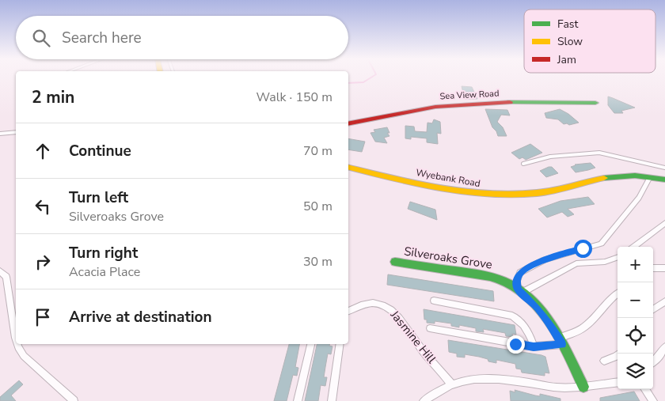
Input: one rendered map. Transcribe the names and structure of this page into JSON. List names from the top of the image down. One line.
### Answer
{"streets":{"street":["Sea View Road","Wyebank Road","Silveroaks Grove","Jasmine Hill"]},"legend":["Fast","Slow","Jam"],"page":{"search":"Search here","heading":["2 min","Walk · 150 m"],"list":[["Continue","70 m"],["Turn left","Silveroaks Grove","50 m"],["Turn right","Acacia Place","30 m"],"Arrive at destination"],"map_buttons":["+","−"]}}
